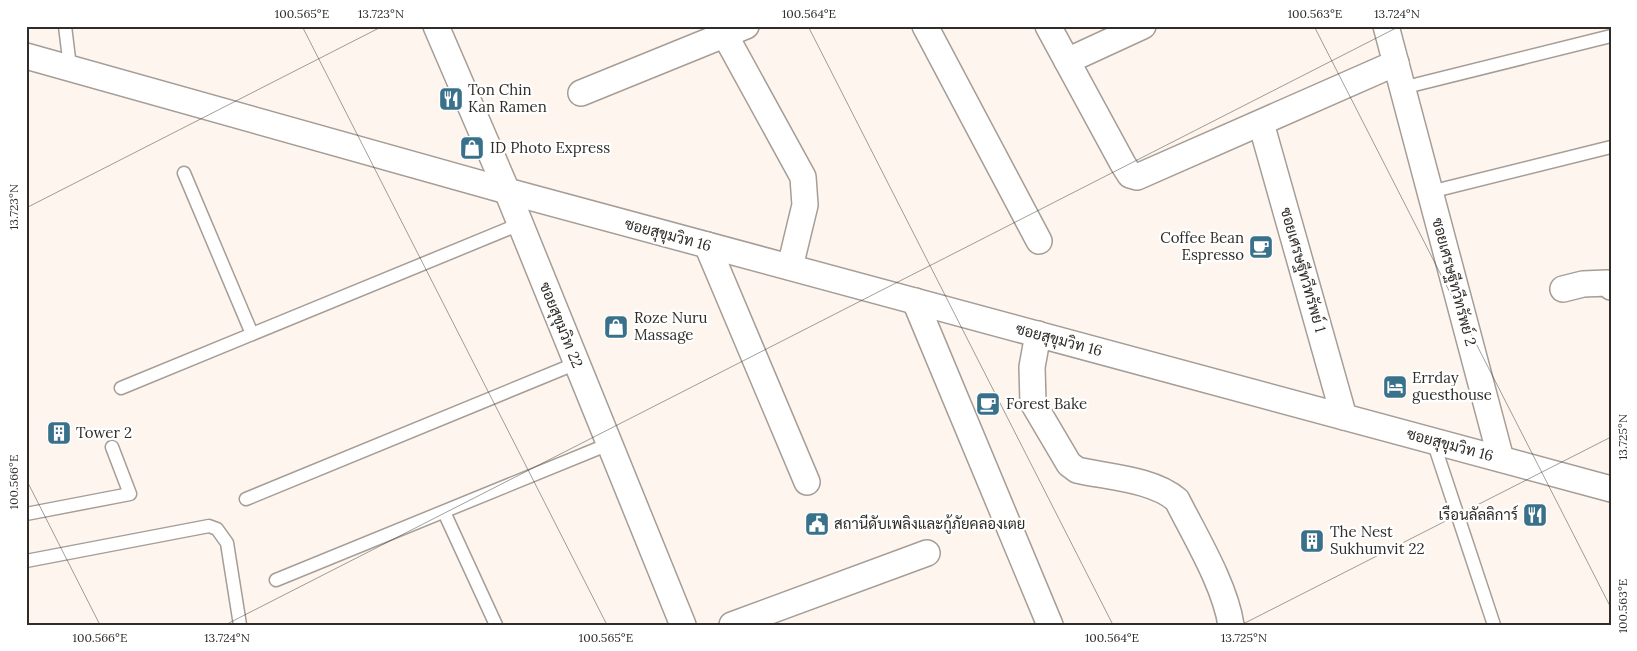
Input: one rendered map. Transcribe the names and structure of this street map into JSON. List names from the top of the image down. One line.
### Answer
{"streets":{"street":["ซอยสุขุมวิท 16","ซอยเศรษฐีทวีทรัพย์ 1","ซอยเศรษฐีทวีทรัพย์ 2","ซอยสุขุมวิท 22"]},"crossings":[["ซอยสุขุมวิท 16","ซอยเศรษฐีทวีทรัพย์ 1"],["ซอยสุขุมวิท 16","ซอยเศรษฐีทวีทรัพย์ 2"],["ซอยสุขุมวิท 16","ซอยสุขุมวิท 22"]],"places":{"restaurant":["Ton Chin Kan Ramen","เรือนลัลลิการ์"],"shop":["ID Photo Express","Roze Nuru Massage"],"cafe":["Coffee Bean Espresso","Forest Bake"],"hotel":["Errday guesthouse"],"building":["Tower 2","The Nest Sukhumvit 22"],"public building":["สถานีดับเพลิงและกู้ภัยคลองเตย"]},"coordinates":["100.565°E","13.723°N","100.564°E","100.563°E","13.724°N","13.725°N","100.566°E"]}
